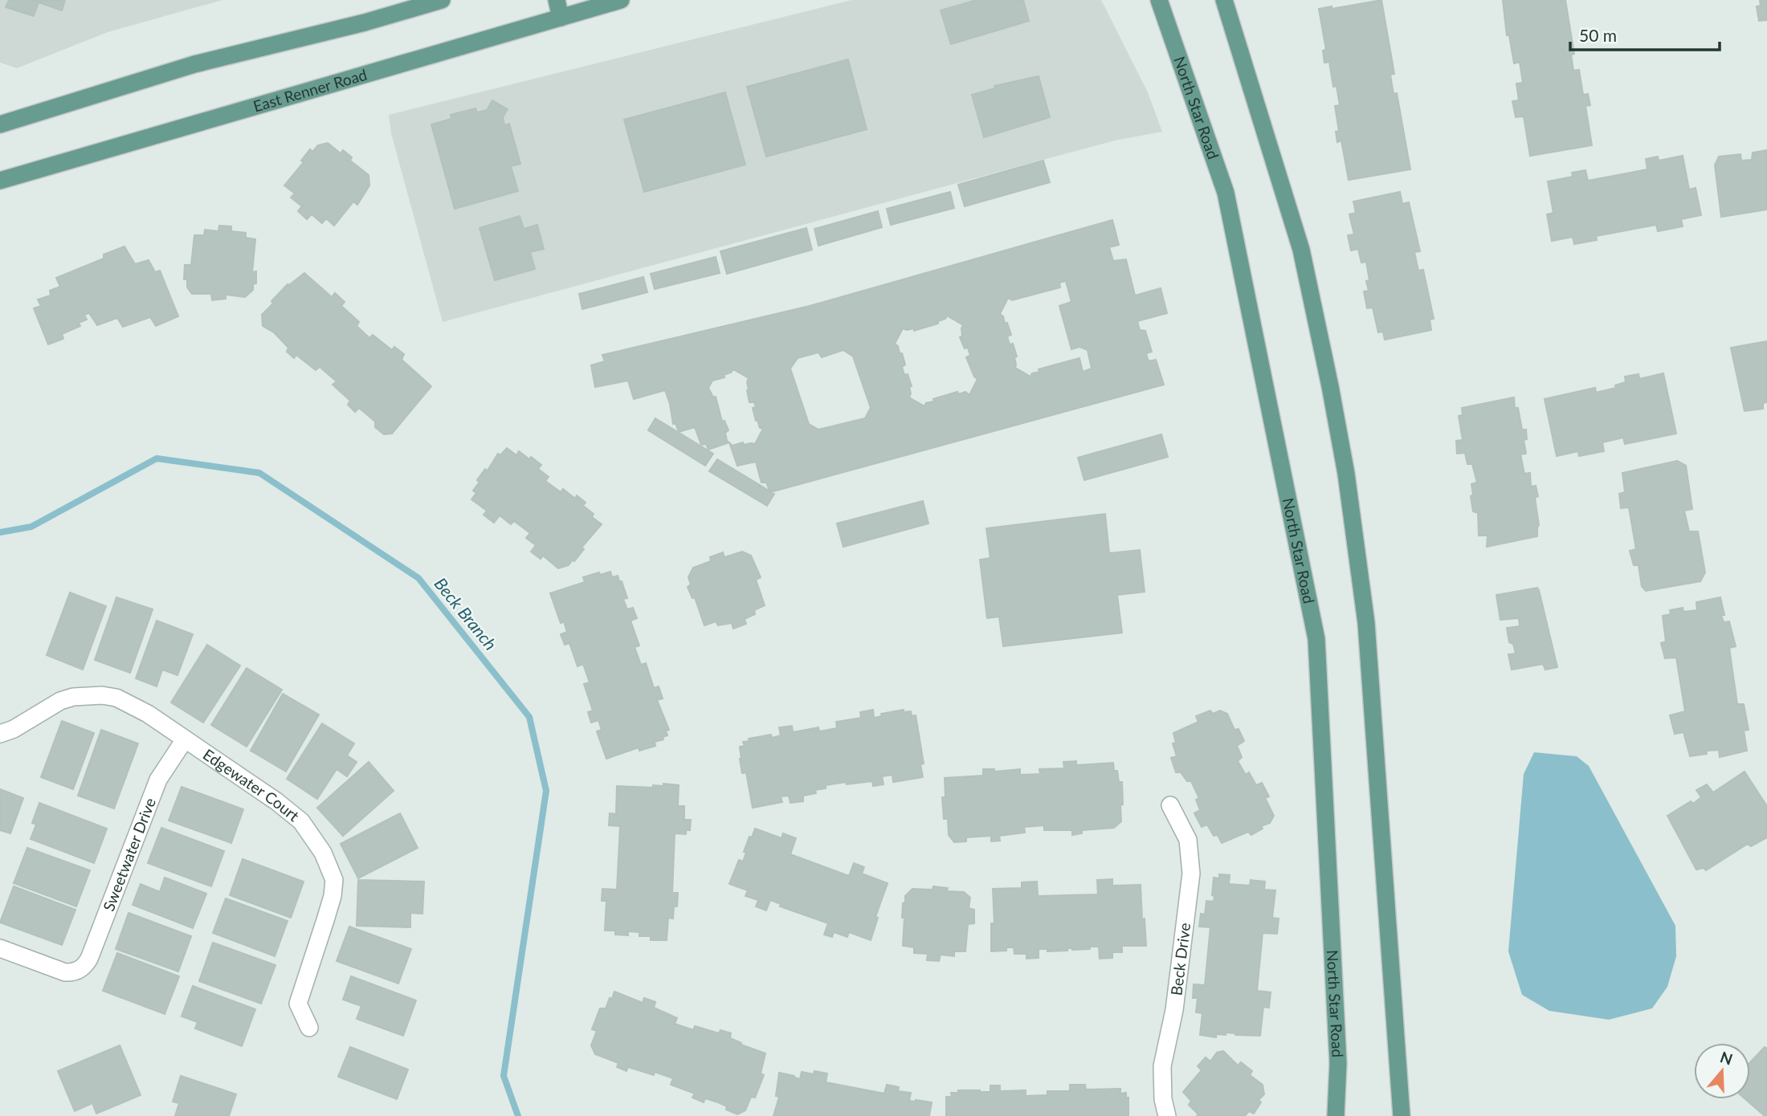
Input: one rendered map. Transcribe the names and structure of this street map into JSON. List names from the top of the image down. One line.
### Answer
{"streets":{"main road":["East Renner Road","North Star Road"],"street":["Edgewater Court","Sweetwater Drive","Beck Drive"]},"crossings":[["Edgewater Court","Sweetwater Drive"]],"water":["Beck Branch"],"scale_bar":"50 m","north":"top"}
